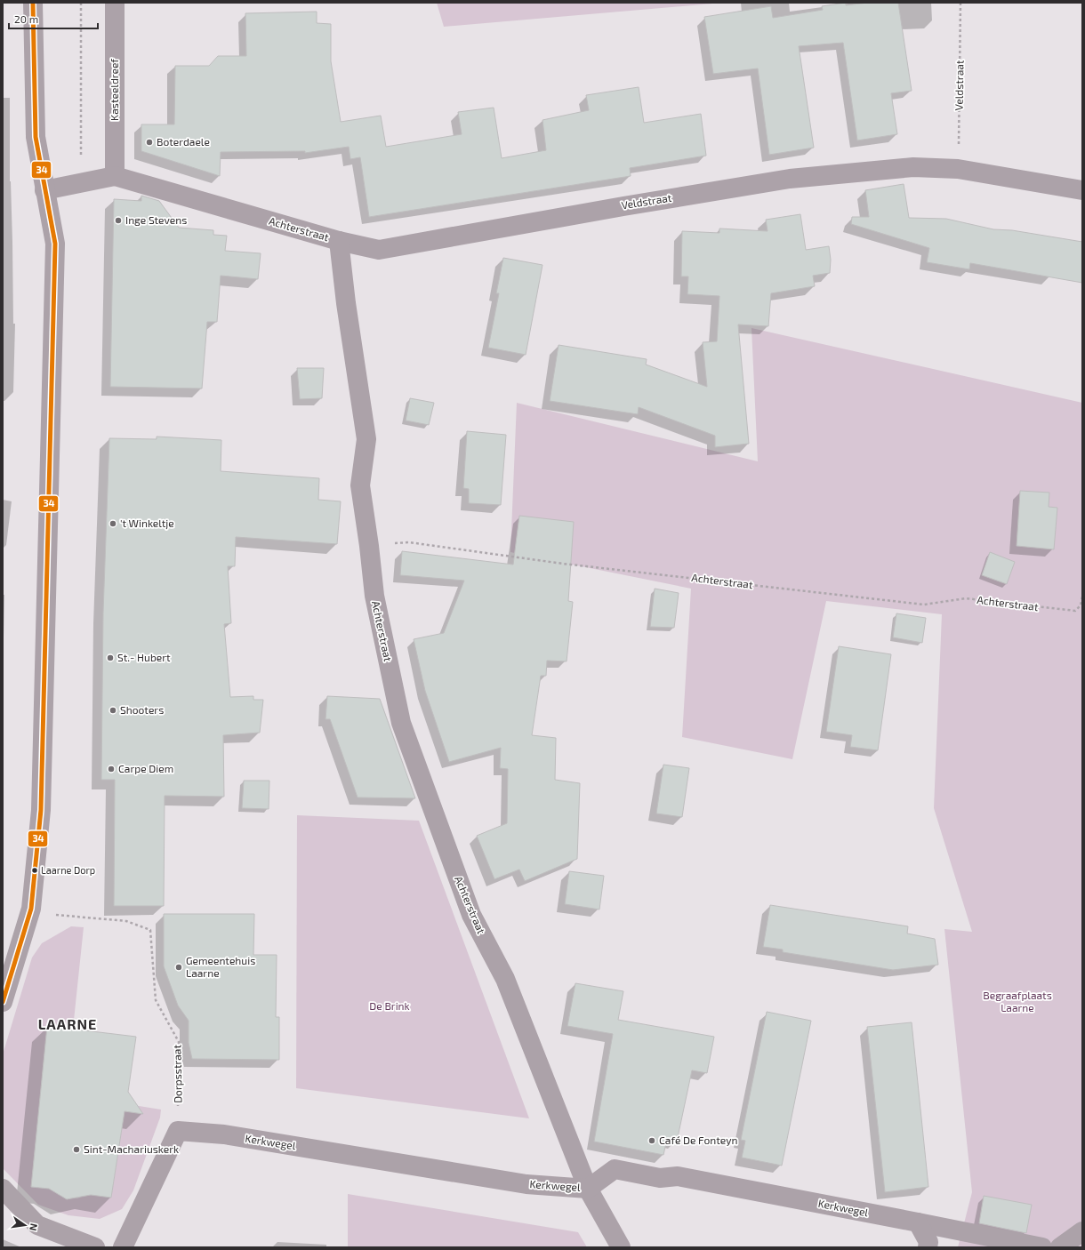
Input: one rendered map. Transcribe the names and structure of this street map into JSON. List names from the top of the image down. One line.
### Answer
{"streets":{"street":["Veldstraat","Kasteeldreef","Achterstraat","Kerkwegel"],"path":["Dorpsstraat"]},"crossings":[["Veldstraat","Achterstraat"],["Kasteeldreef","Achterstraat"],["Achterstraat","Kerkwegel"],["Dorpsstraat","Kerkwegel"]],"districts":["LAARNE"],"parks":["Begraafplaats Laarne","De Brink"],"places":["Boterdaele","Inge Stevens","'t Winkeltje","St.- Hubert","Shooters","Carpe Diem","Laarne Dorp","Gemeentehuis Laarne","Café De Fonteyn","Sint-Machariuskerk"],"lines":["transit line 34"],"scale_bar":"20 m","north":"right"}
